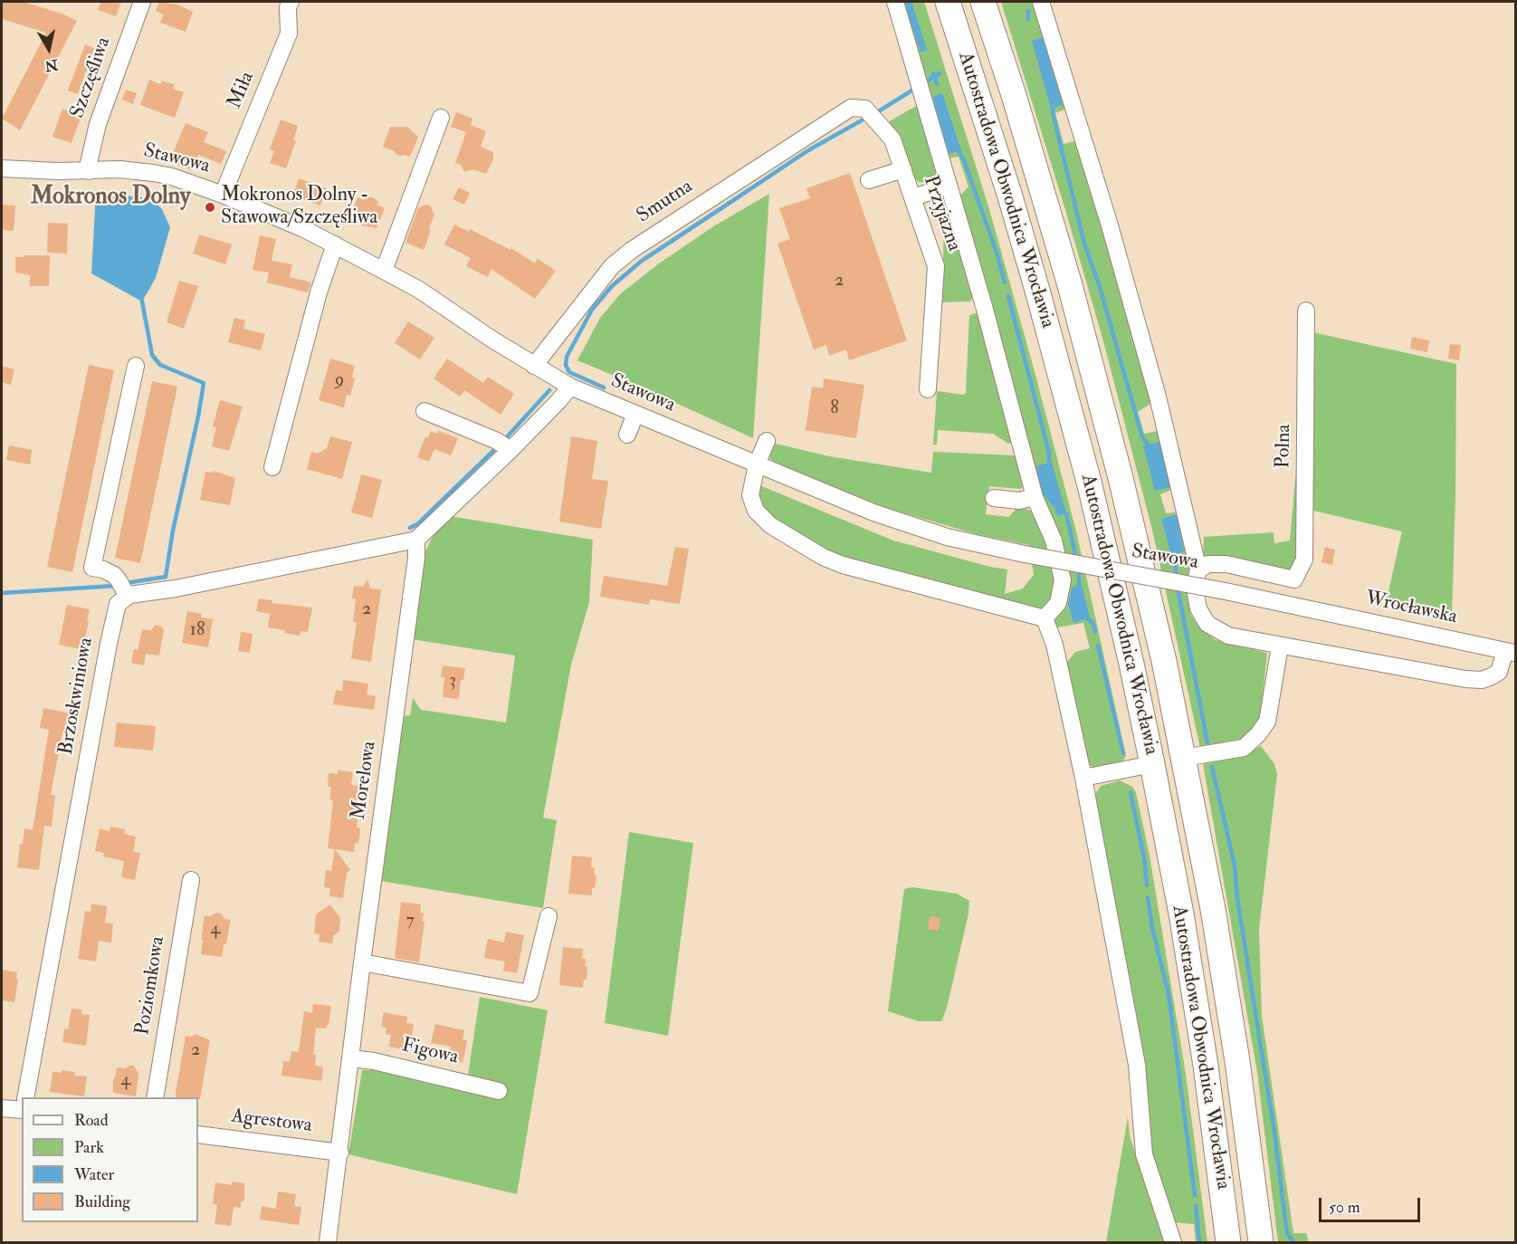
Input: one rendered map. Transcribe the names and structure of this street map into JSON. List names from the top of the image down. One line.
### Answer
{"streets":{"highway":["Autostradowa Obwodnica Wrocławia"],"street":["Szczęśliwa","Miła","Stawowa","Smutna","Przyjazna","Polna","Wrocławska","Brzoskwiniowa","Morelowa","Poziomkowa","Figowa","Agrestowa"]},"crossings":[["Szczęśliwa","Stawowa"],["Miła","Stawowa"],["Stawowa","Smutna"],["Stawowa","Wrocławska"],["Smutna","Przyjazna"],["Morelowa","Figowa"],["Morelowa","Agrestowa"]],"districts":["Mokronos Dolny"],"places":["Mokronos Dolny - Stawowa/Szczęśliwa"],"house_numbers":["2","9","8","2","18","3","7","4","2","4"],"legend":["Road","Park","Water","Building"],"scale_bar":"50 m","north":"bottom"}
